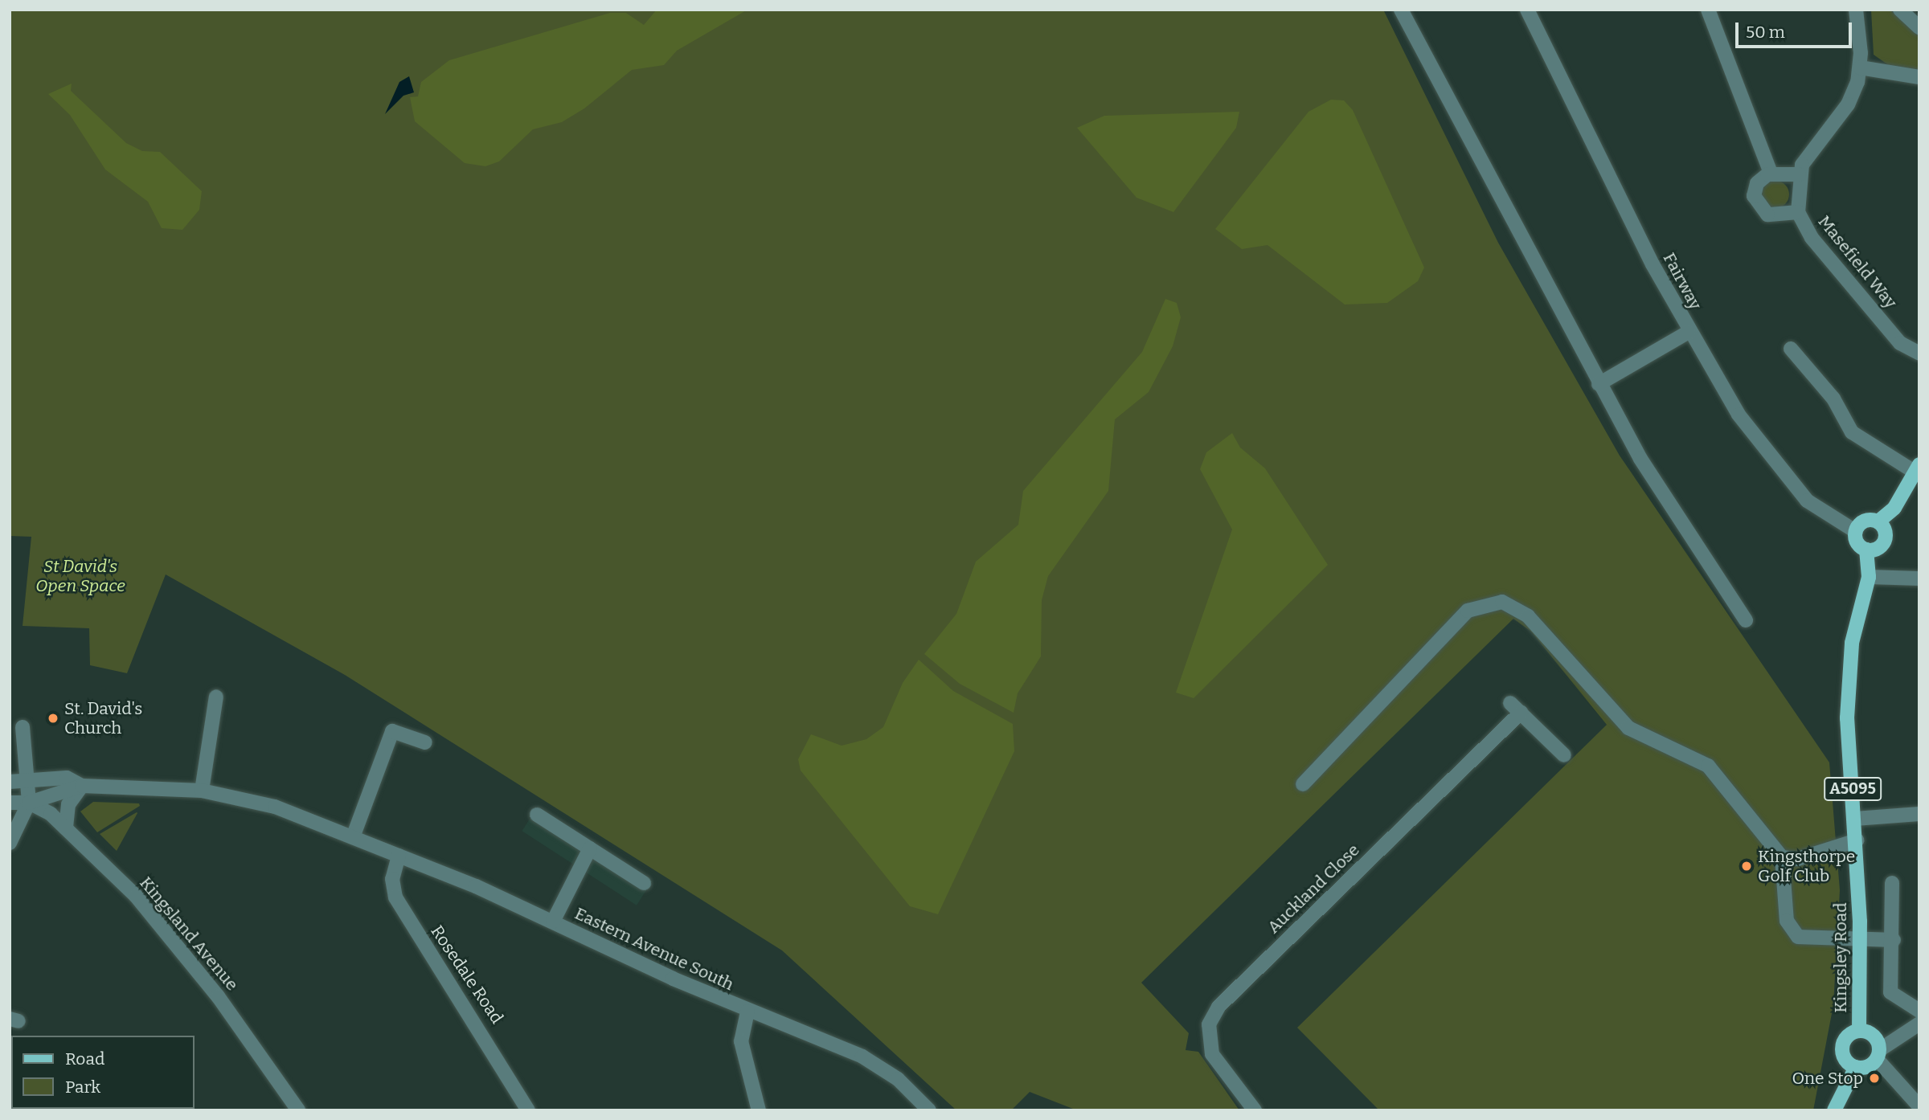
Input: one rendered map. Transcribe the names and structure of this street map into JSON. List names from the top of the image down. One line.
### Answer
{"streets":{"main road":["A5095","Kingsley Road"],"street":["Masefield Way","Fairway","Auckland Close","Kingsland Avenue","Eastern Avenue South","Rosedale Road"]},"crossings":[["Fairway","Kingsley Road"],["Kingsland Avenue","Eastern Avenue South"],["Eastern Avenue South","Rosedale Road"]],"parks":["St David's Open Space"],"places":["St. David's Church","Kingsthorpe Golf Club","One Stop"],"legend":["Road","Park"],"scale_bar":"50 m"}
